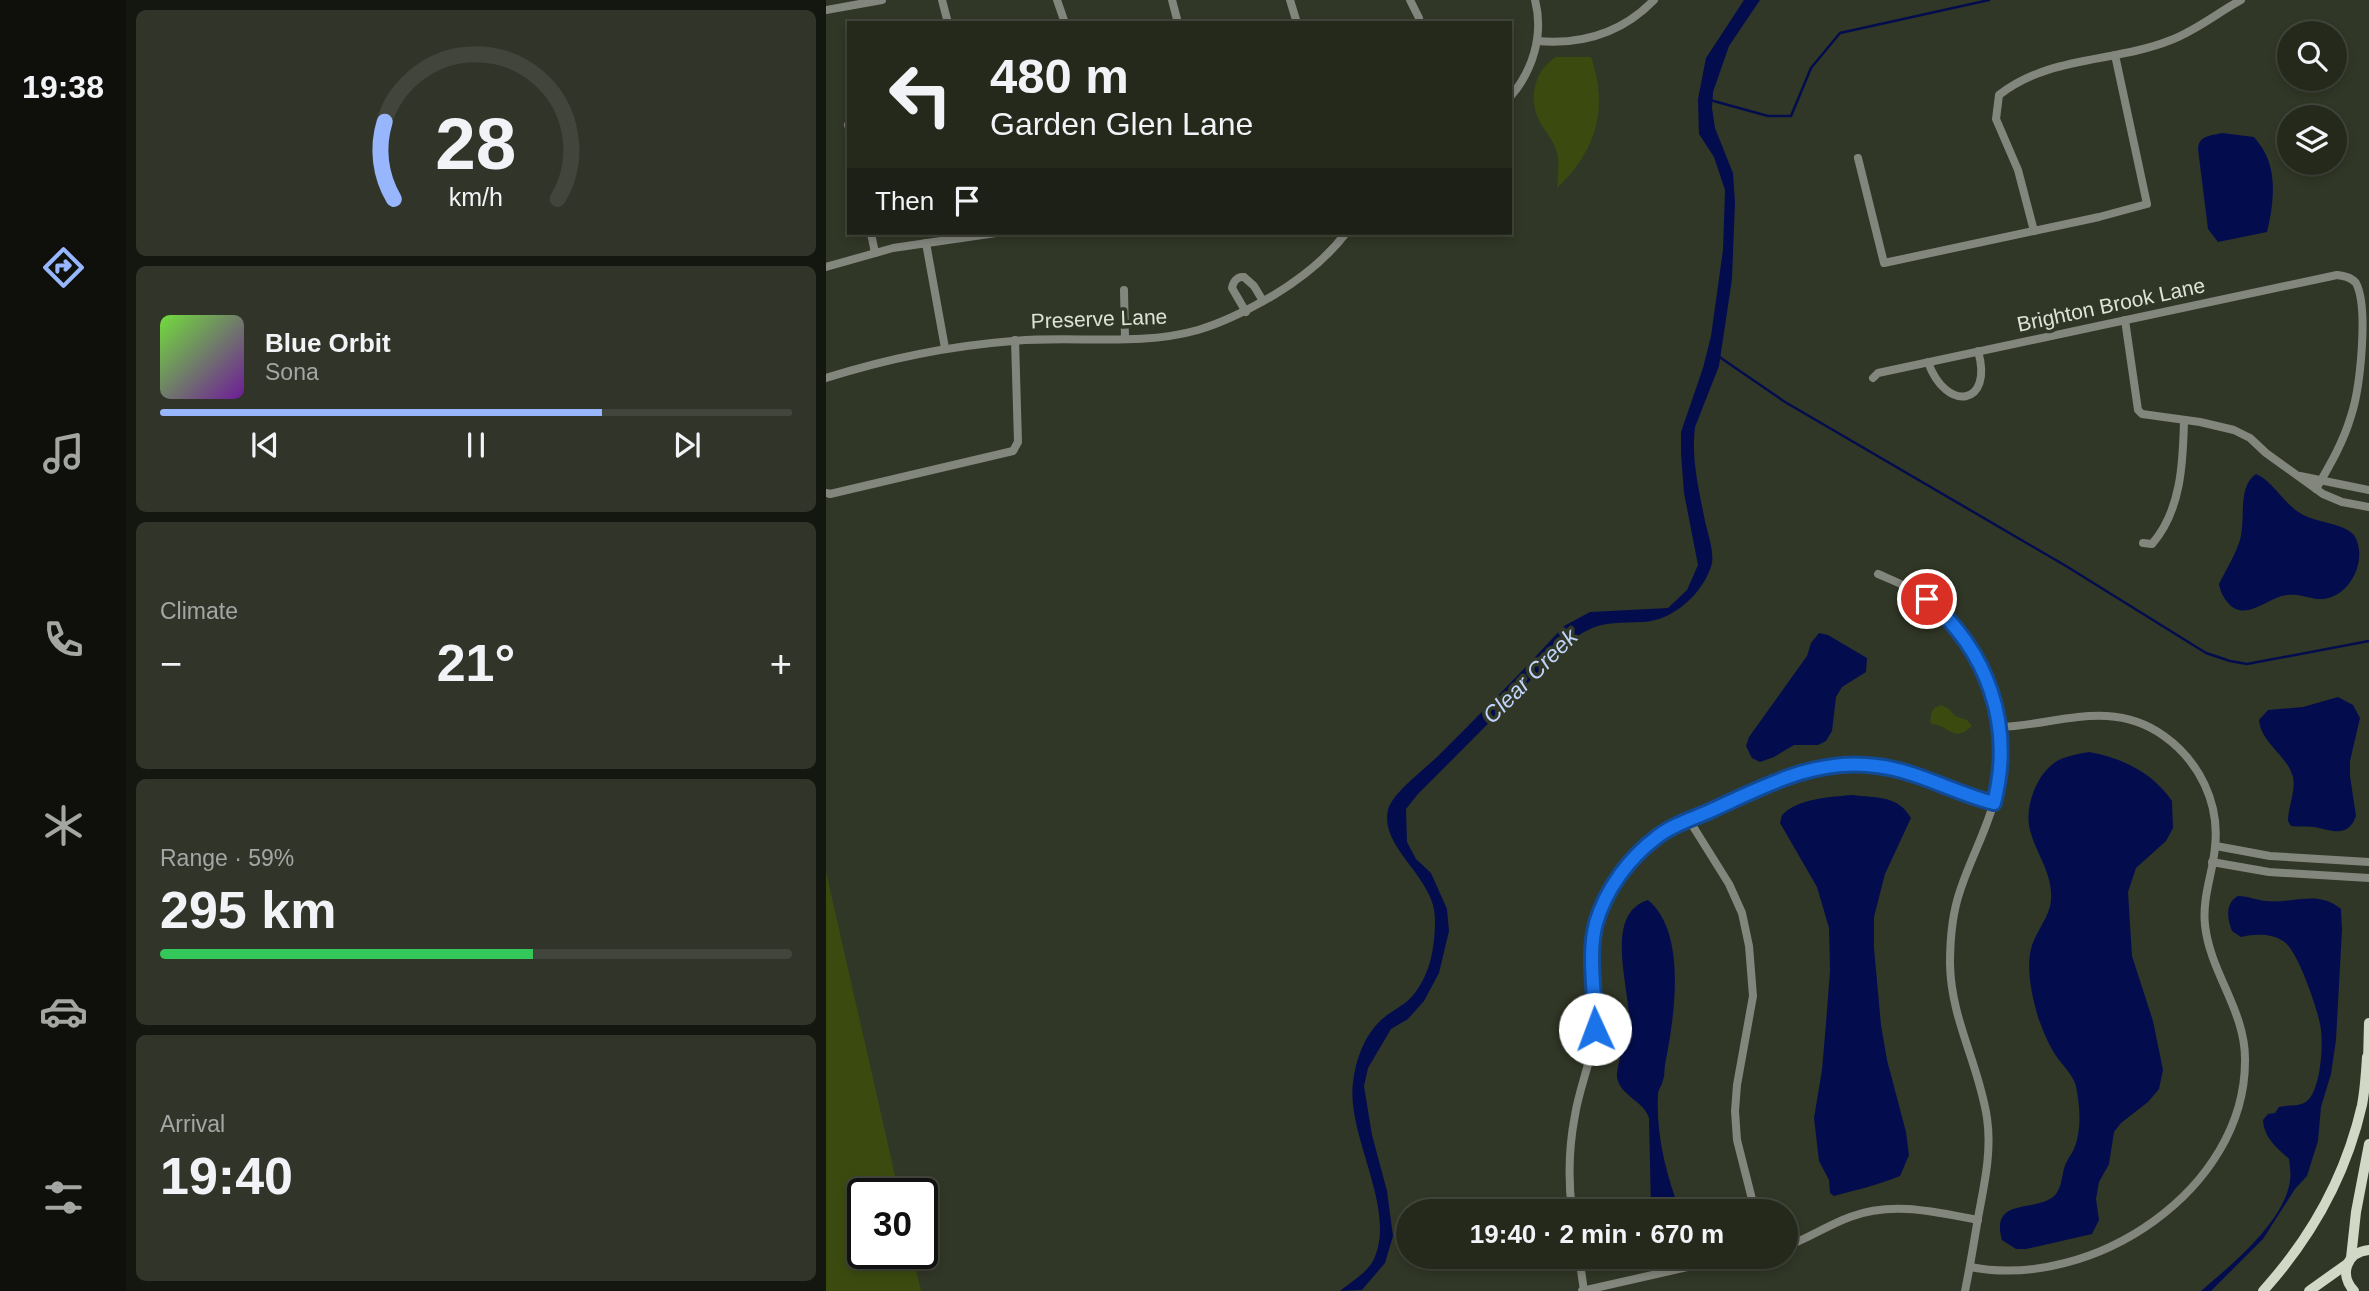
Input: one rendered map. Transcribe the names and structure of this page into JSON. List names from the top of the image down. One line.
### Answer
{"streets":{"street":["Brighton Brook Lane","Preserve Lane"]},"water":["Clear Creek"],"page":{"tabs":"19:38","turn":["480 m","Garden Glen Lane"],"then":"Then","song":["Blue Orbit","Sona"],"tile":["Climate",["Range · 59%","295 km"],["Arrival","19:40"]],"heat":["−","21°","+"],"limit":"30","trip":"19:40 · 2 min · 670 m","gauge":["28","km/h"]}}
